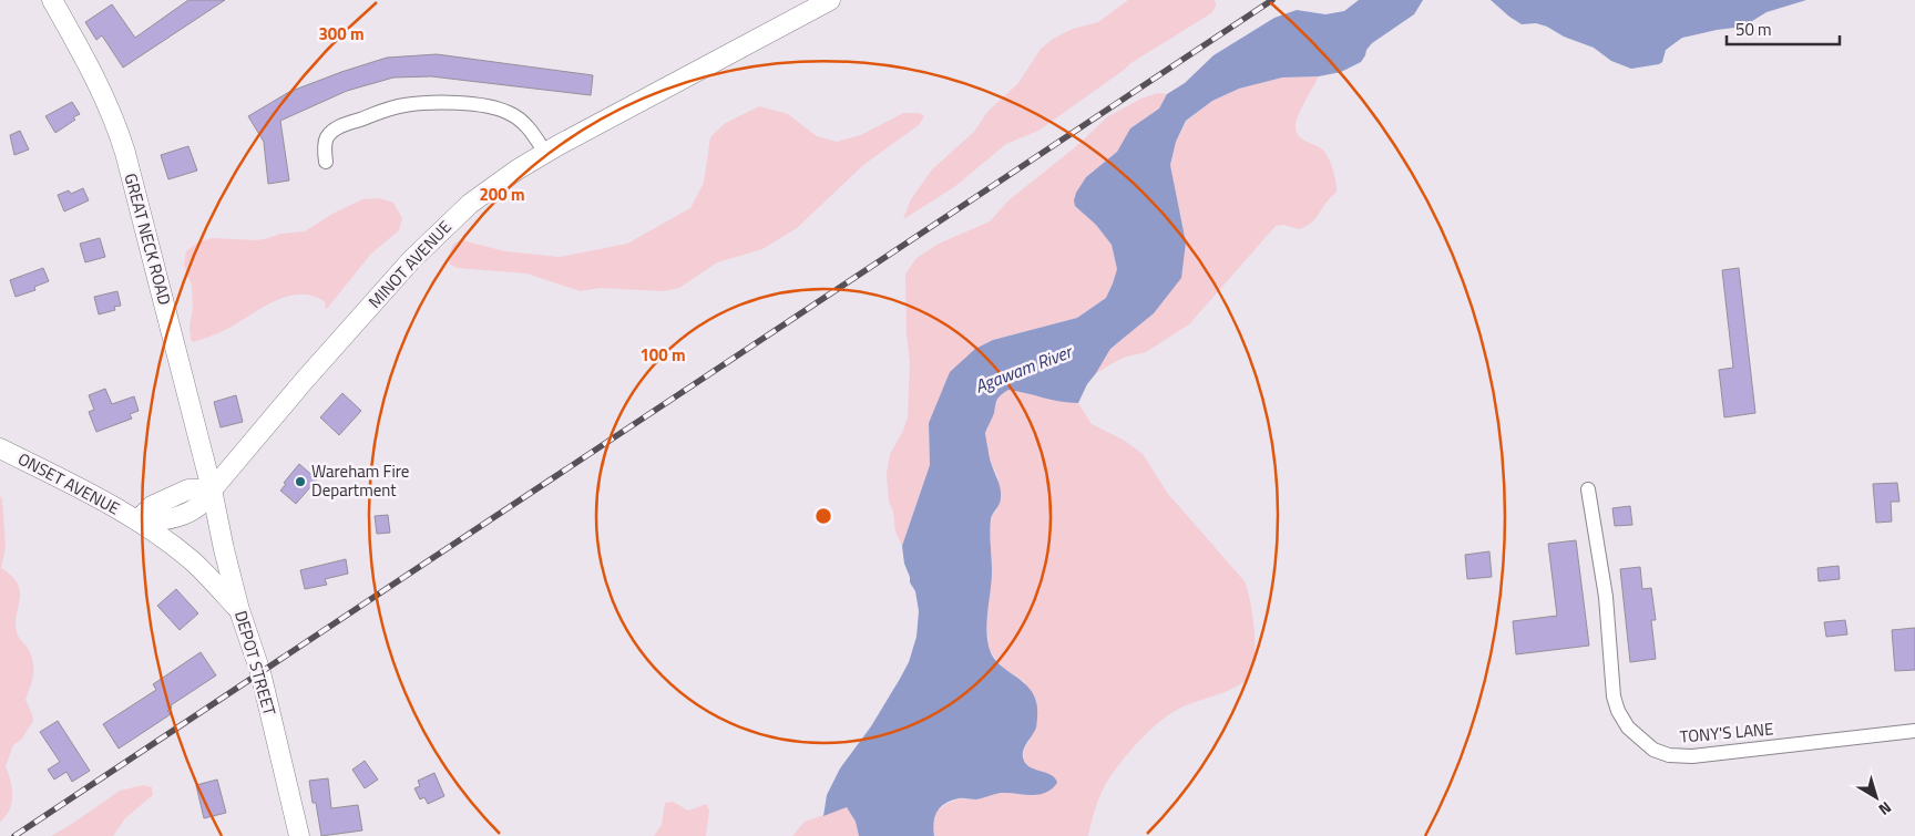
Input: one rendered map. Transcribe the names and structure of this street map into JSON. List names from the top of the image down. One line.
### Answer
{"streets":{"main road":["GREAT NECK ROAD","MINOT AVENUE","ONSET AVENUE","DEPOT STREET"],"street":["TONY'S LANE"]},"crossings":[["GREAT NECK ROAD","MINOT AVENUE"],["GREAT NECK ROAD","ONSET AVENUE"],["GREAT NECK ROAD","DEPOT STREET"],["MINOT AVENUE","ONSET AVENUE"],["MINOT AVENUE","DEPOT STREET"],["ONSET AVENUE","DEPOT STREET"]],"water":["Agawam River"],"places":["Wareham Fire Department"],"scale_bar":"50 m","north":"bottom right","rings":["300 m","200 m","100 m"]}
